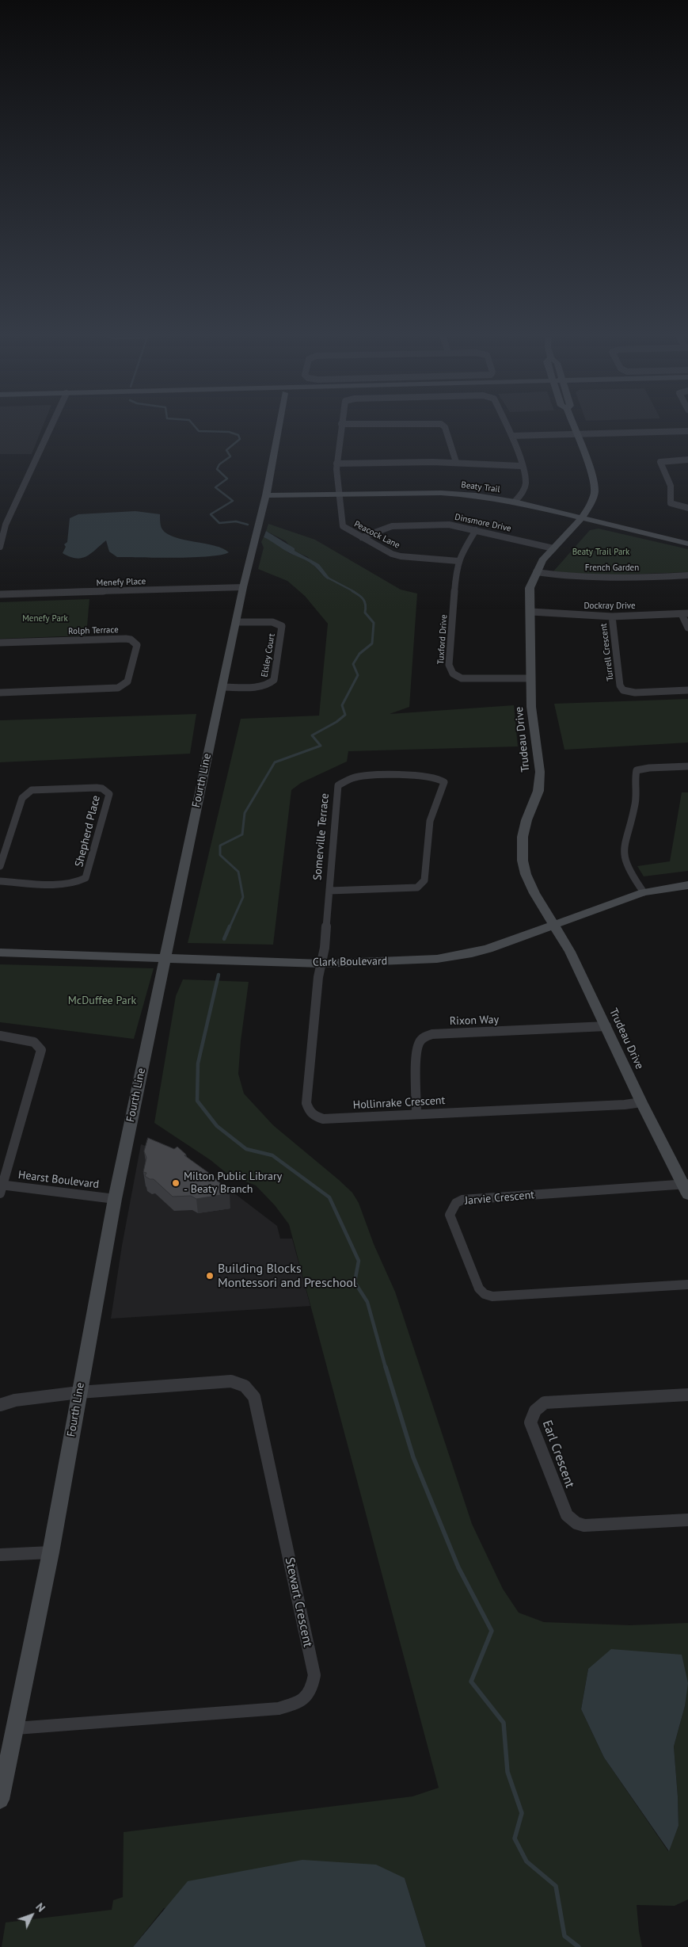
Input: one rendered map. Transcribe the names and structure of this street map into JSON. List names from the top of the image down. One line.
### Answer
{"streets":{"main road":["Beaty Trail","Trudeau Drive","Fourth Line","Clark Boulevard"],"street":["Dinsmore Drive","Peacock Lane","French Garden","Menefy Place","Dockray Drive","Rolph Terrace","Tuxford Drive","Turrell Crescent","Elsley Court","Shepherd Place","Somerville Terrace","Rixon Way","Hollinrake Crescent","Hearst Boulevard","Jarvie Crescent","Earl Crescent","Stewart Crescent"]},"crossings":[["Beaty Trail","Peacock Lane"],["Beaty Trail","Trudeau Drive"],["Beaty Trail","Fourth Line"],["Dinsmore Drive","Peacock Lane"],["Dinsmore Drive","Tuxford Drive"],["Dinsmore Drive","Trudeau Drive"],["Peacock Lane","Tuxford Drive"],["French Garden","Trudeau Drive"],["Menefy Place","Fourth Line"],["Dockray Drive","Turrell Crescent"],["Dockray Drive","Trudeau Drive"],["Tuxford Drive","Trudeau Drive"],["Elsley Court","Fourth Line"],["Trudeau Drive","Clark Boulevard"],["Trudeau Drive","Rixon Way"],["Trudeau Drive","Hollinrake Crescent"],["Trudeau Drive","Jarvie Crescent"],["Fourth Line","Clark Boulevard"],["Fourth Line","Hearst Boulevard"],["Fourth Line","Stewart Crescent"],["Somerville Terrace","Clark Boulevard"],["Somerville Terrace","Hollinrake Crescent"],["Clark Boulevard","Hollinrake Crescent"],["Rixon Way","Hollinrake Crescent"]],"parks":["Beaty Trail Park","Menefy Park","McDuffee Park"],"places":["Milton Public Library - Beaty Branch","Building Blocks Montessori and Preschool"],"north":"top right"}
